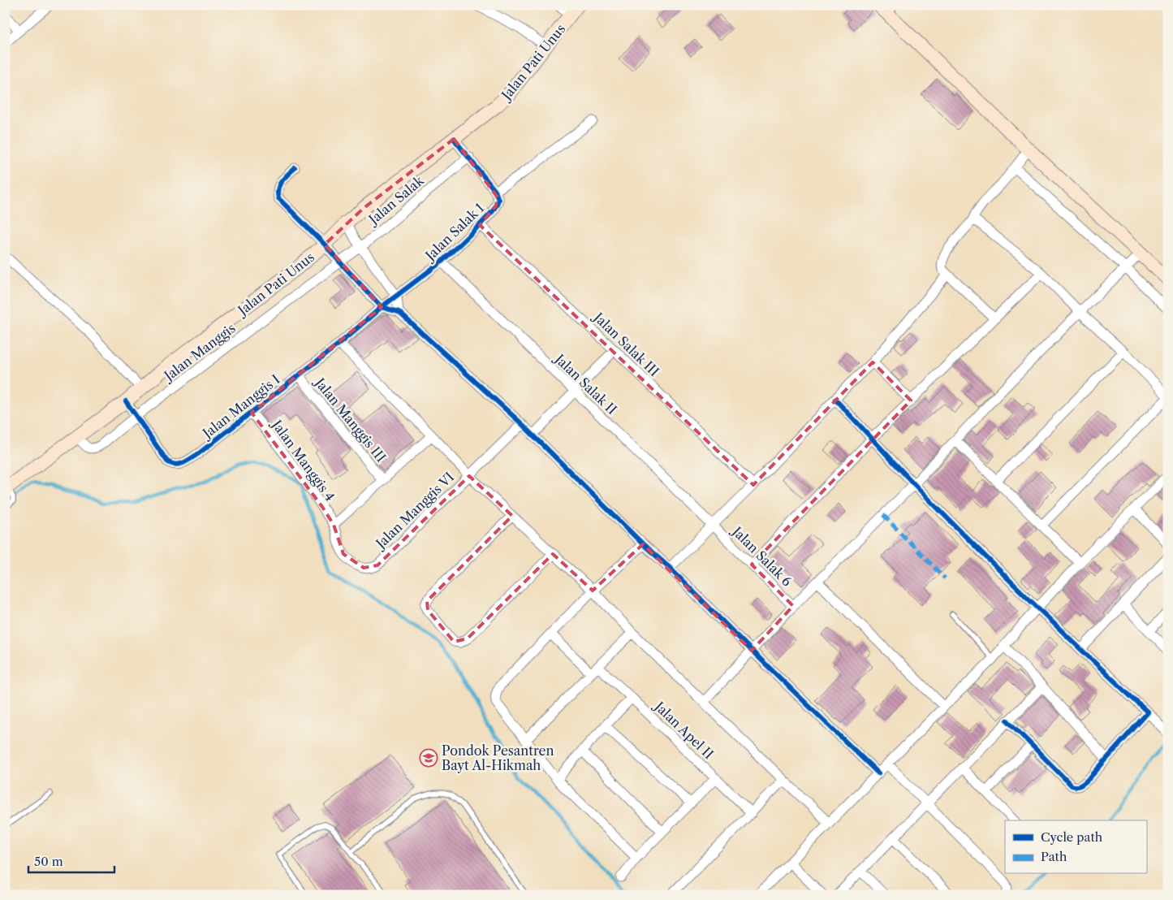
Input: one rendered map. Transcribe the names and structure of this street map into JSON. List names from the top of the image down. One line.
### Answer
{"streets":{"main road":["Jalan Pati Unus"],"street":["Jalan Salak","Jalan Salak 1","Jalan Salak III","Jalan Manggis","Jalan Salak II","Jalan Manggis I","Jalan Manggis III","Jalan Manggis 4","Jalan Manggis VI","Jalan Salak 6","Jalan Apel II"]},"crossings":[["Jalan Pati Unus","Jalan Salak"],["Jalan Pati Unus","Jalan Manggis"],["Jalan Pati Unus","Jalan Manggis I"],["Jalan Salak","Jalan Manggis"],["Jalan Salak 1","Jalan Salak III"],["Jalan Salak 1","Jalan Salak II"],["Jalan Salak 1","Jalan Manggis I"],["Jalan Manggis","Jalan Manggis I"],["Jalan Salak II","Jalan Salak 6"],["Jalan Manggis I","Jalan Manggis III"],["Jalan Manggis I","Jalan Manggis 4"],["Jalan Manggis 4","Jalan Manggis VI"]],"places":{"school or university":["Pondok Pesantren Bayt Al-Hikmah"]},"legend":["Cycle path","Path"],"scale_bar":"50 m"}
